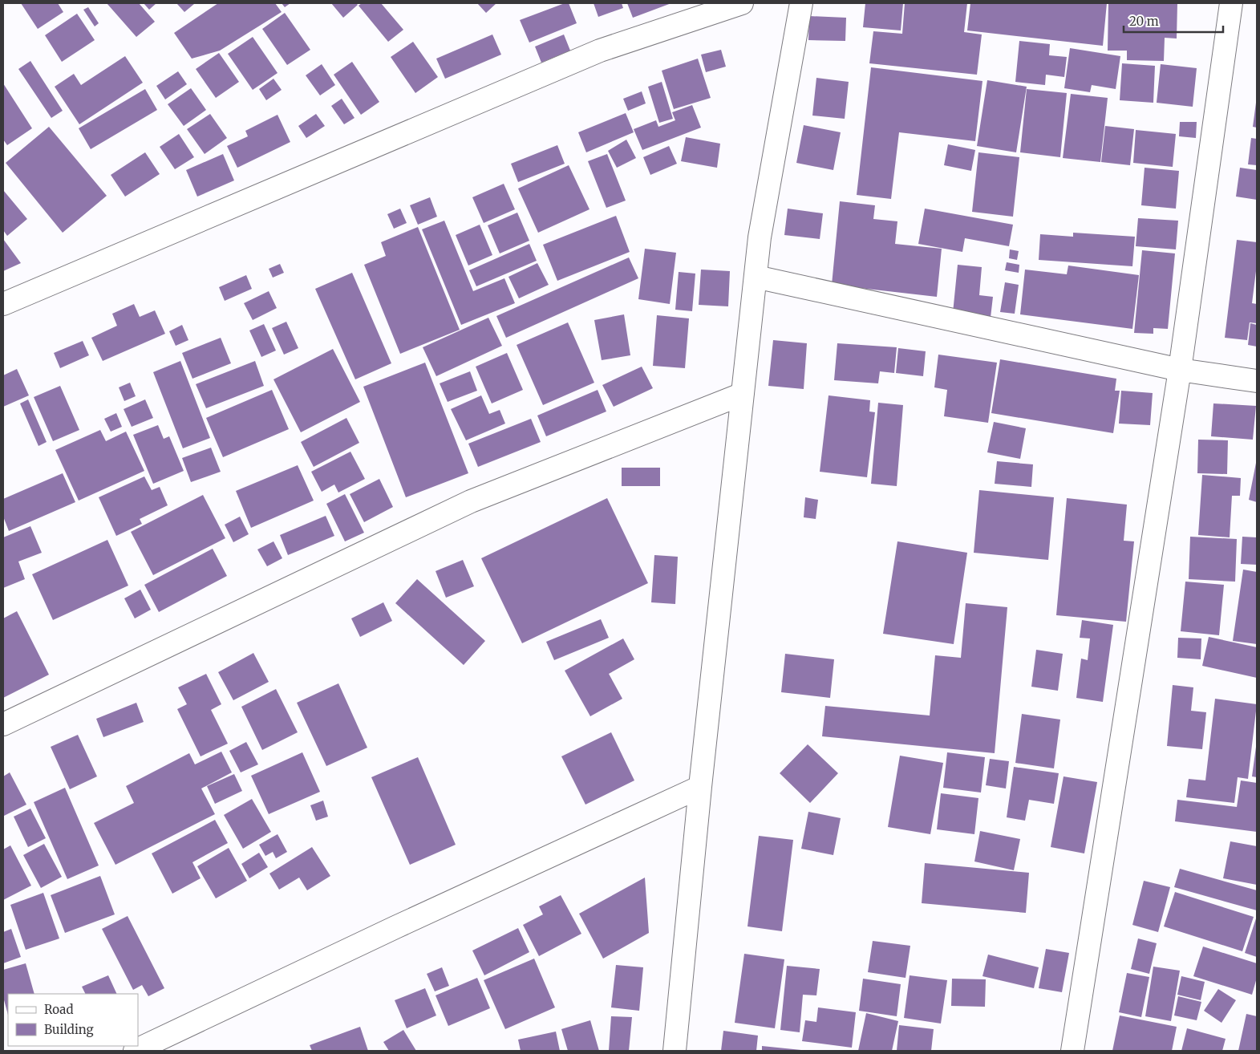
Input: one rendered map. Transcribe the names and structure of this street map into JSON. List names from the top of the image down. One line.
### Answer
{"legend":["Road","Building"],"scale_bar":"20 m"}
